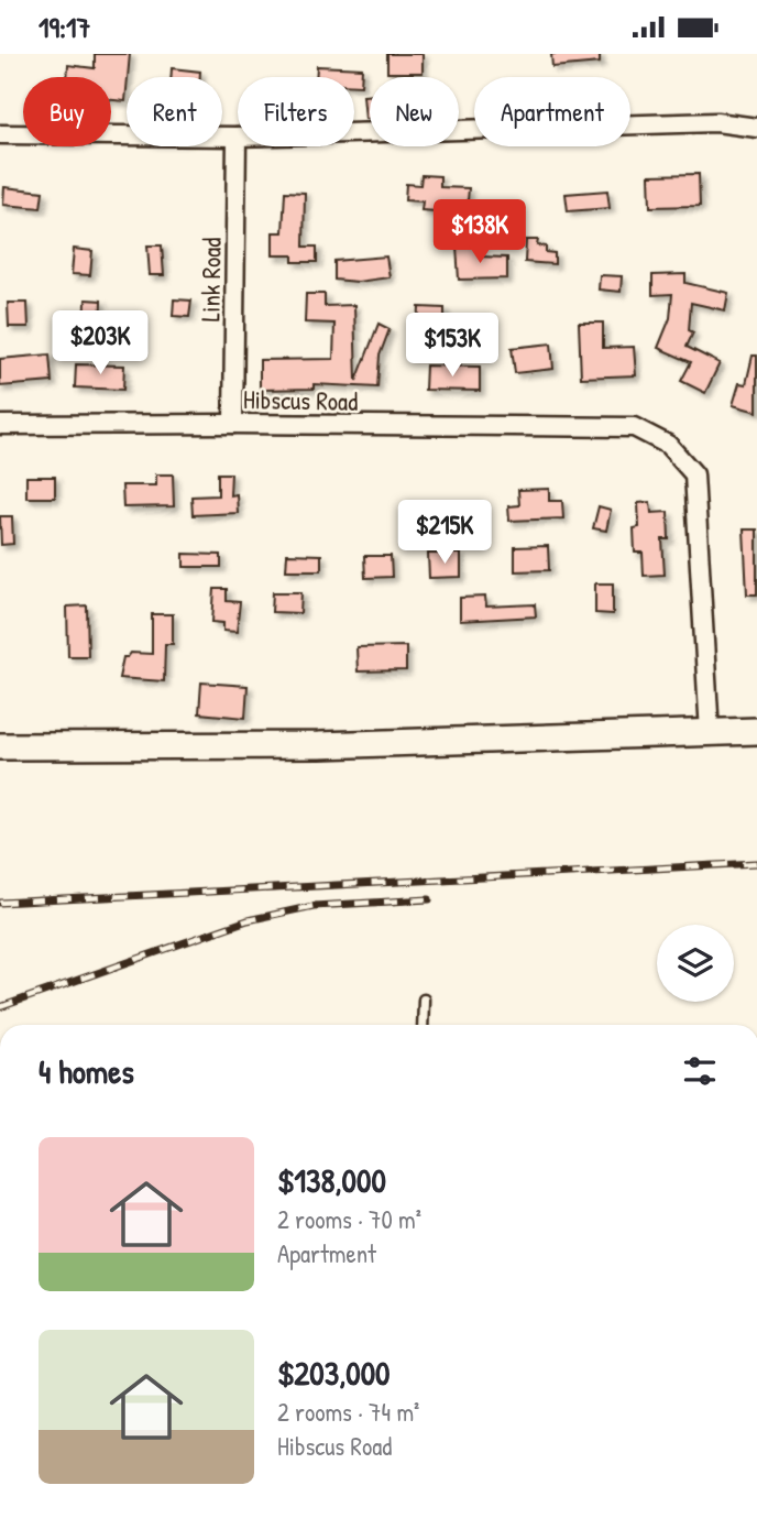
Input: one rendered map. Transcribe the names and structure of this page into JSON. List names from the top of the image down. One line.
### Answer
{"streets":{"street":["Link Road","Hibscus Road"]},"crossings":[["Link Road","Hibscus Road"]],"page":{"status":"19:17","chip":["Buy","Rent","Filters","New","Apartment"],"price":["$138K","$203K","$153K","$215K"],"heading":"4 homes","list":[{"name":"$138,000","note":"2 rooms · 70 m² · Apartment"},{"name":"$203,000","note":"2 rooms · 74 m² · Hibscus Road"}]}}
